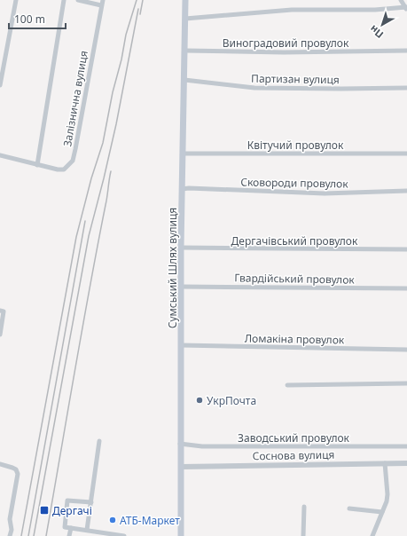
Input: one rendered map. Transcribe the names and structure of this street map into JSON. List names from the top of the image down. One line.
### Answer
{"streets":{"main road":["Сумський Шлях вулиця"],"street":["Виноградовий провулок","Партизан вулиця","Залізнична вулиця","Квітучий провулок","Сковороди провулок","Дергачівський провулок","Гвардійський провулок","Ломакіна провулок","Заводський провулок","Соснова вулиця"]},"crossings":[["Виноградовий провулок","Сумський Шлях вулиця"],["Партизан вулиця","Сумський Шлях вулиця"],["Квітучий провулок","Сумський Шлях вулиця"],["Сковороди провулок","Сумський Шлях вулиця"],["Дергачівський провулок","Сумський Шлях вулиця"],["Сумський Шлях вулиця","Гвардійський провулок"],["Сумський Шлях вулиця","Ломакіна провулок"],["Сумський Шлях вулиця","Заводський провулок"],["Сумський Шлях вулиця","Соснова вулиця"]],"places":{"other":["УкрПочта","АТБ-Маркет"],"transit":["Дергачі"]},"scale_bar":"100 m","north":"bottom left"}
